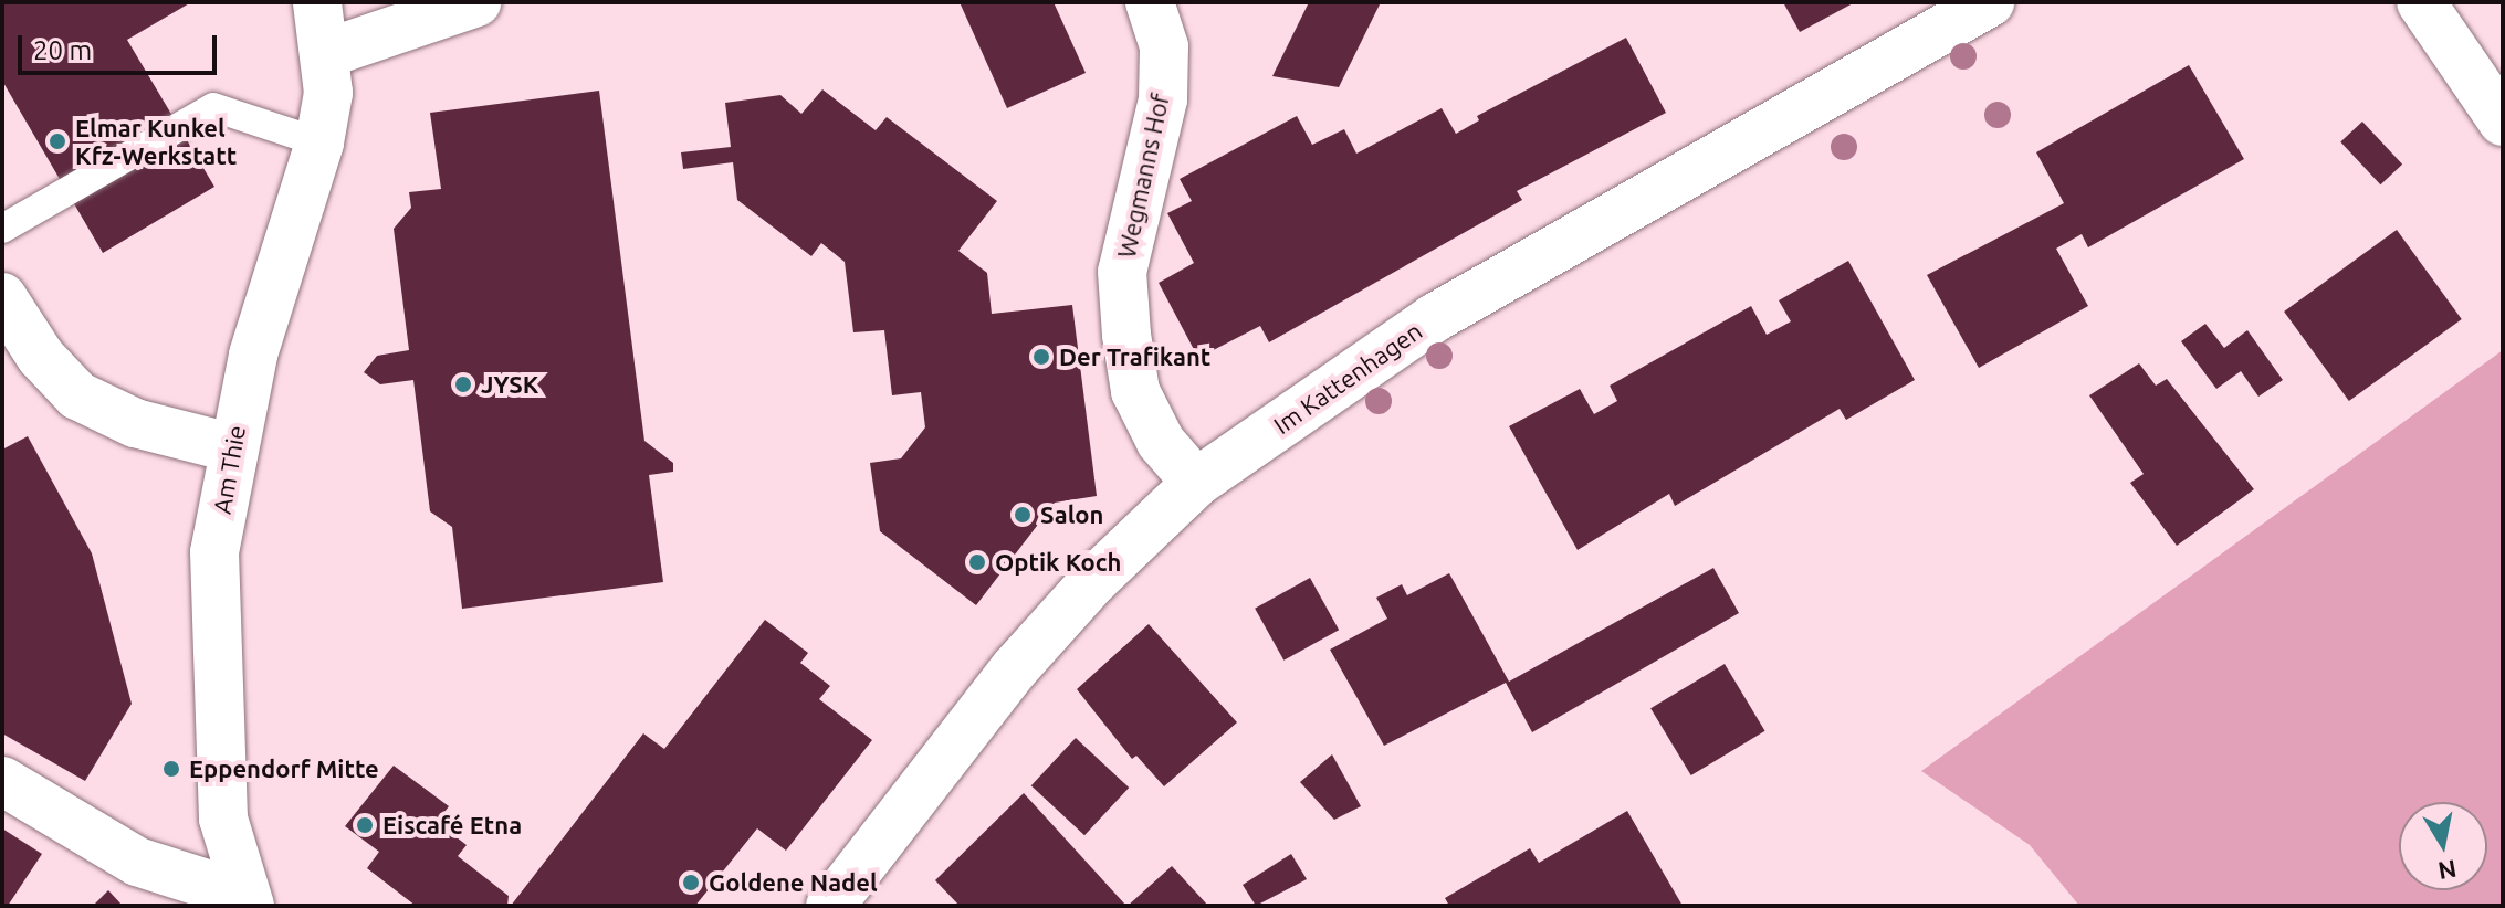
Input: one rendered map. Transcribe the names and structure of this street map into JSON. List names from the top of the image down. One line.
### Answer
{"streets":{"street":["Wegmanns Hof","Im Kattenhagen","Am Thie"]},"crossings":[["Wegmanns Hof","Im Kattenhagen"]],"places":["Elmar Kunkel Kfz-Werkstatt","Der Trafikant","JYSK","Salon","Optik Koch","Eppendorf Mitte","Eiscafé Etna","Goldene Nadel"],"scale_bar":"20 m","north":"bottom"}
